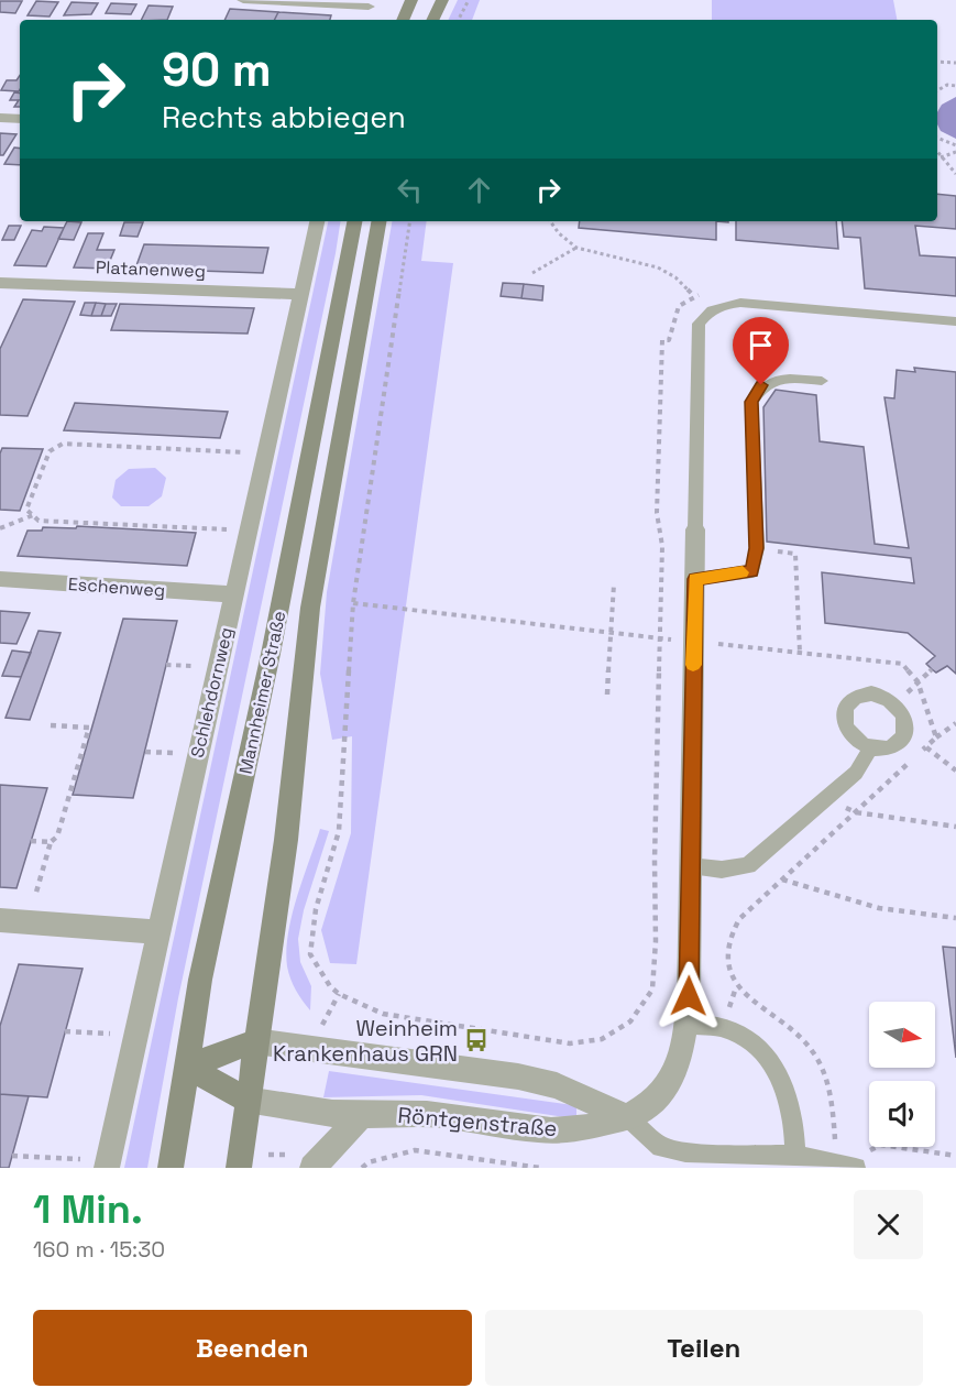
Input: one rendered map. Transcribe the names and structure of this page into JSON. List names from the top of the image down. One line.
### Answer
{"streets":{"main road":["Mannheimer Straße"],"street":["Platanenweg","Eschenweg","Schlehdornweg","Röntgenstraße"]},"crossings":[["Platanenweg","Schlehdornweg"],["Eschenweg","Schlehdornweg"],["Mannheimer Straße","Röntgenstraße"]],"places":{"bus stop":["Weinheim Krankenhaus GRN"]},"north":"right","page":{"turn":["90 m","Rechts abbiegen"],"heading":["1 Min.","160 m · 15:30"],"buttons":["Beenden","Teilen"]}}
